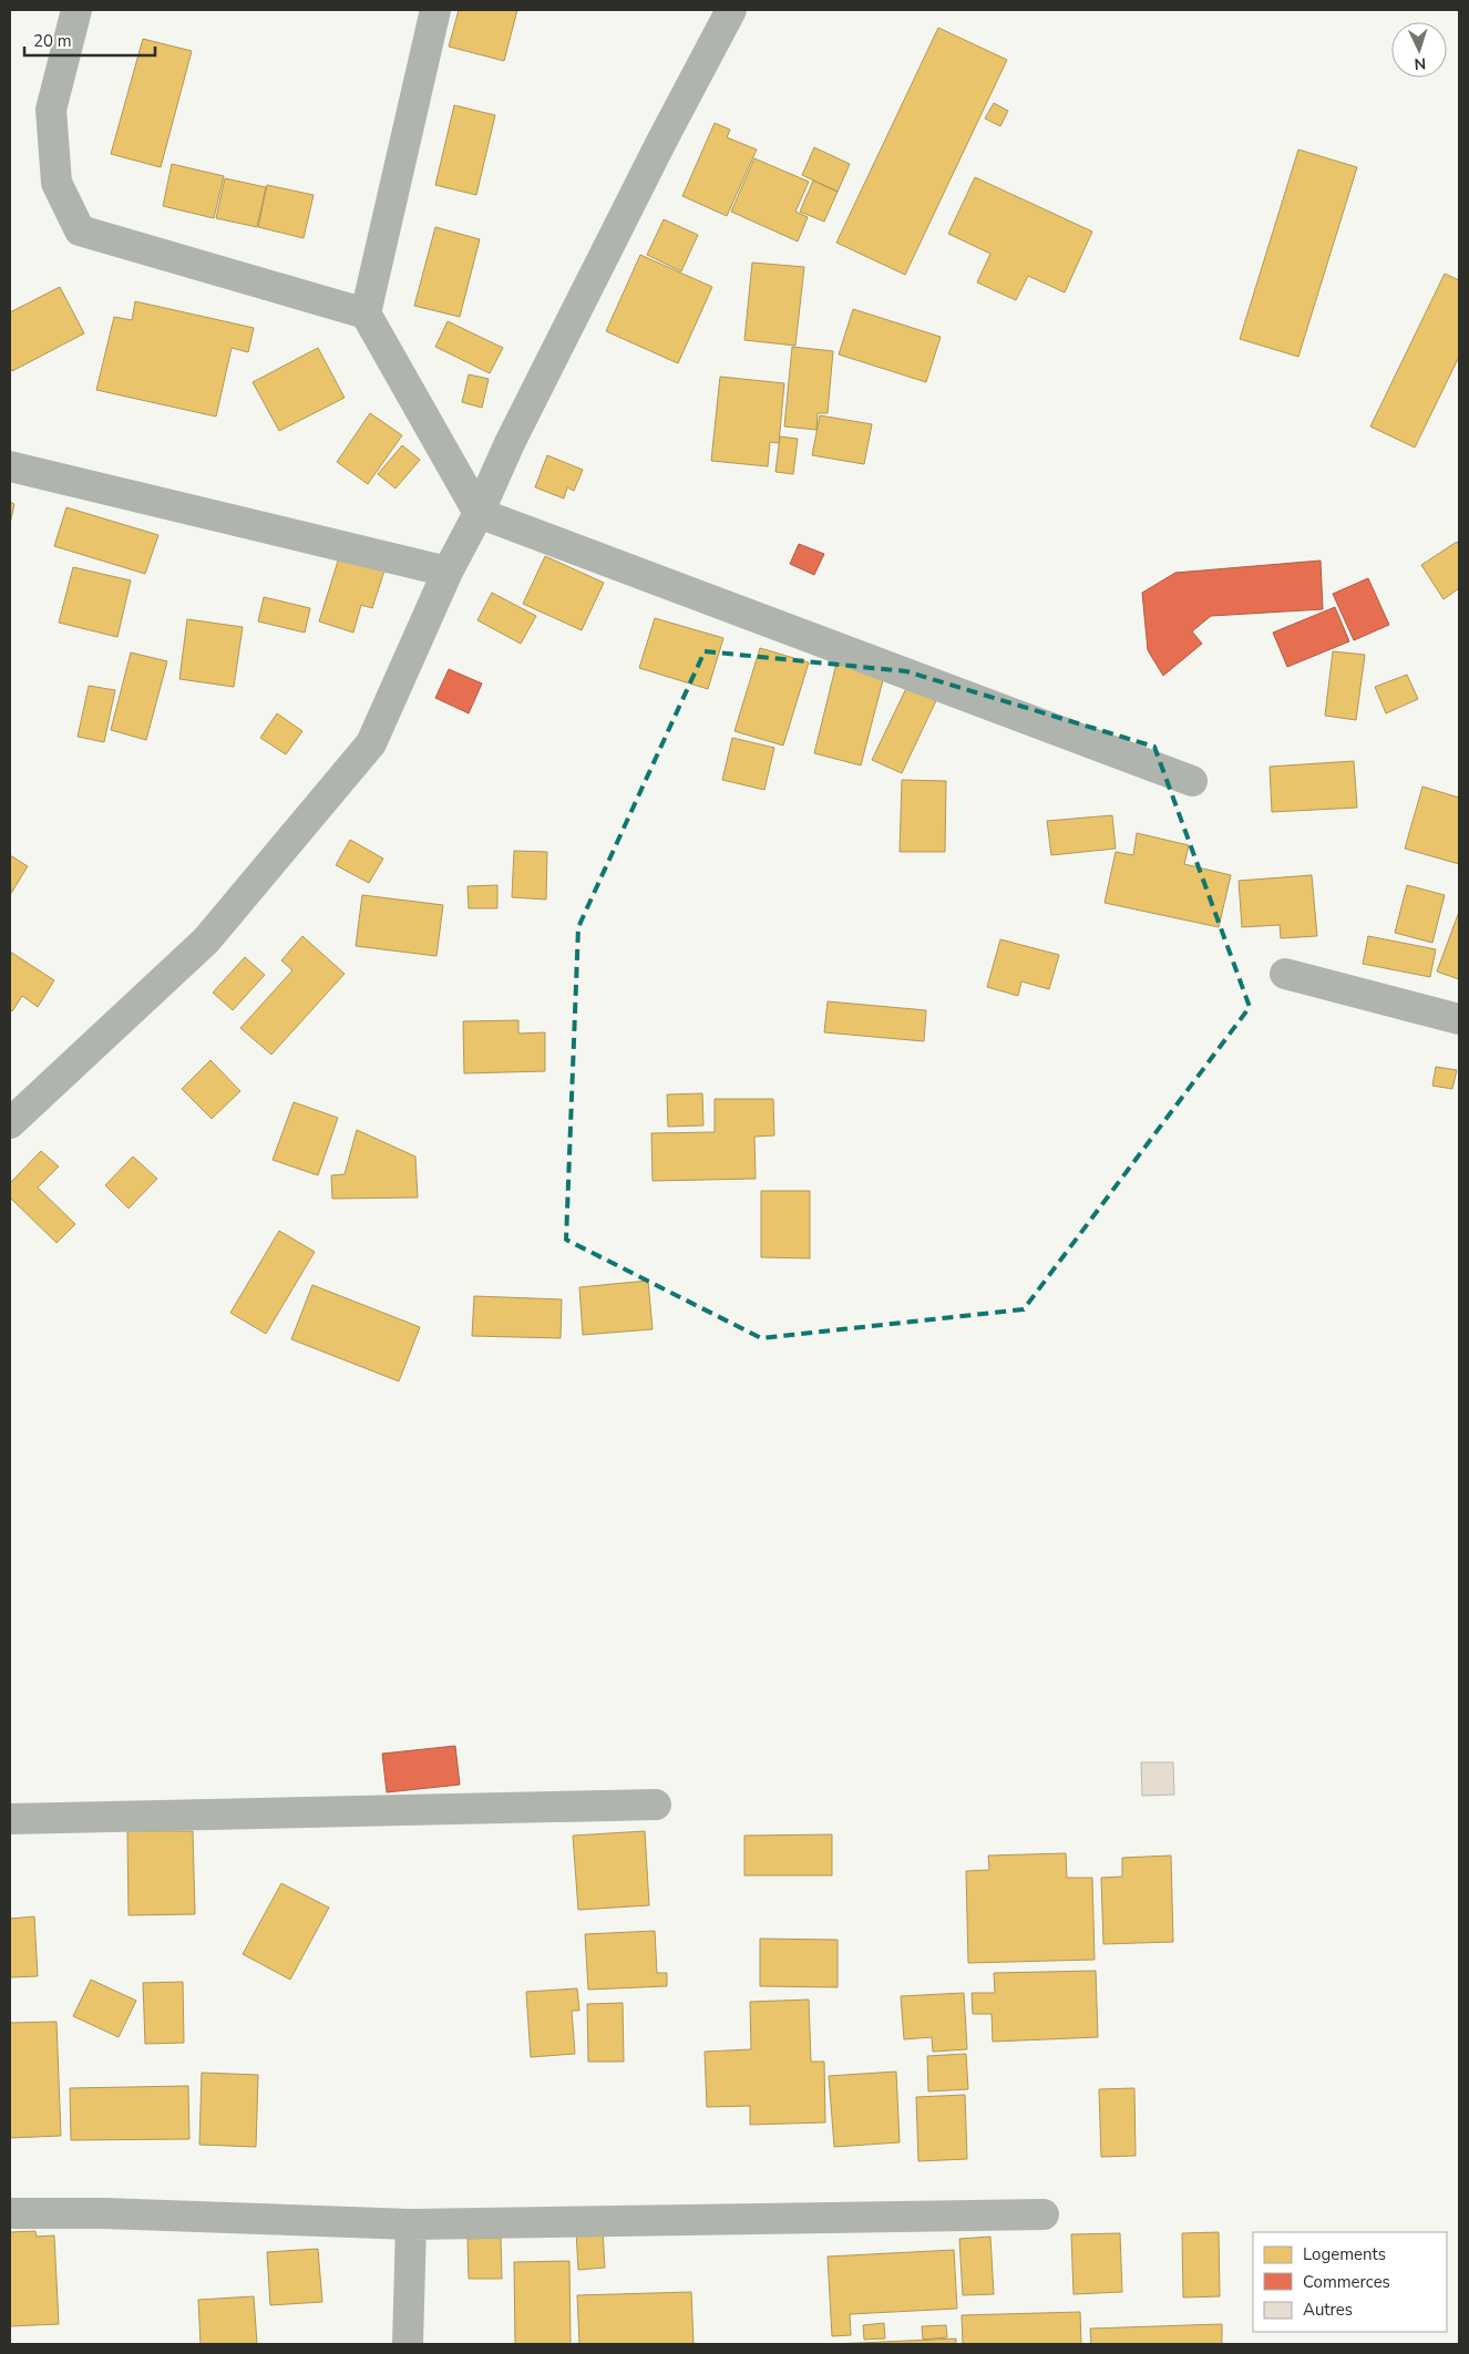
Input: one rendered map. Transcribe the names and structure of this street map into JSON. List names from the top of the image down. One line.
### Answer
{"legend":["Logements","Commerces","Autres"],"scale_bar":"20 m","north":"bottom"}
